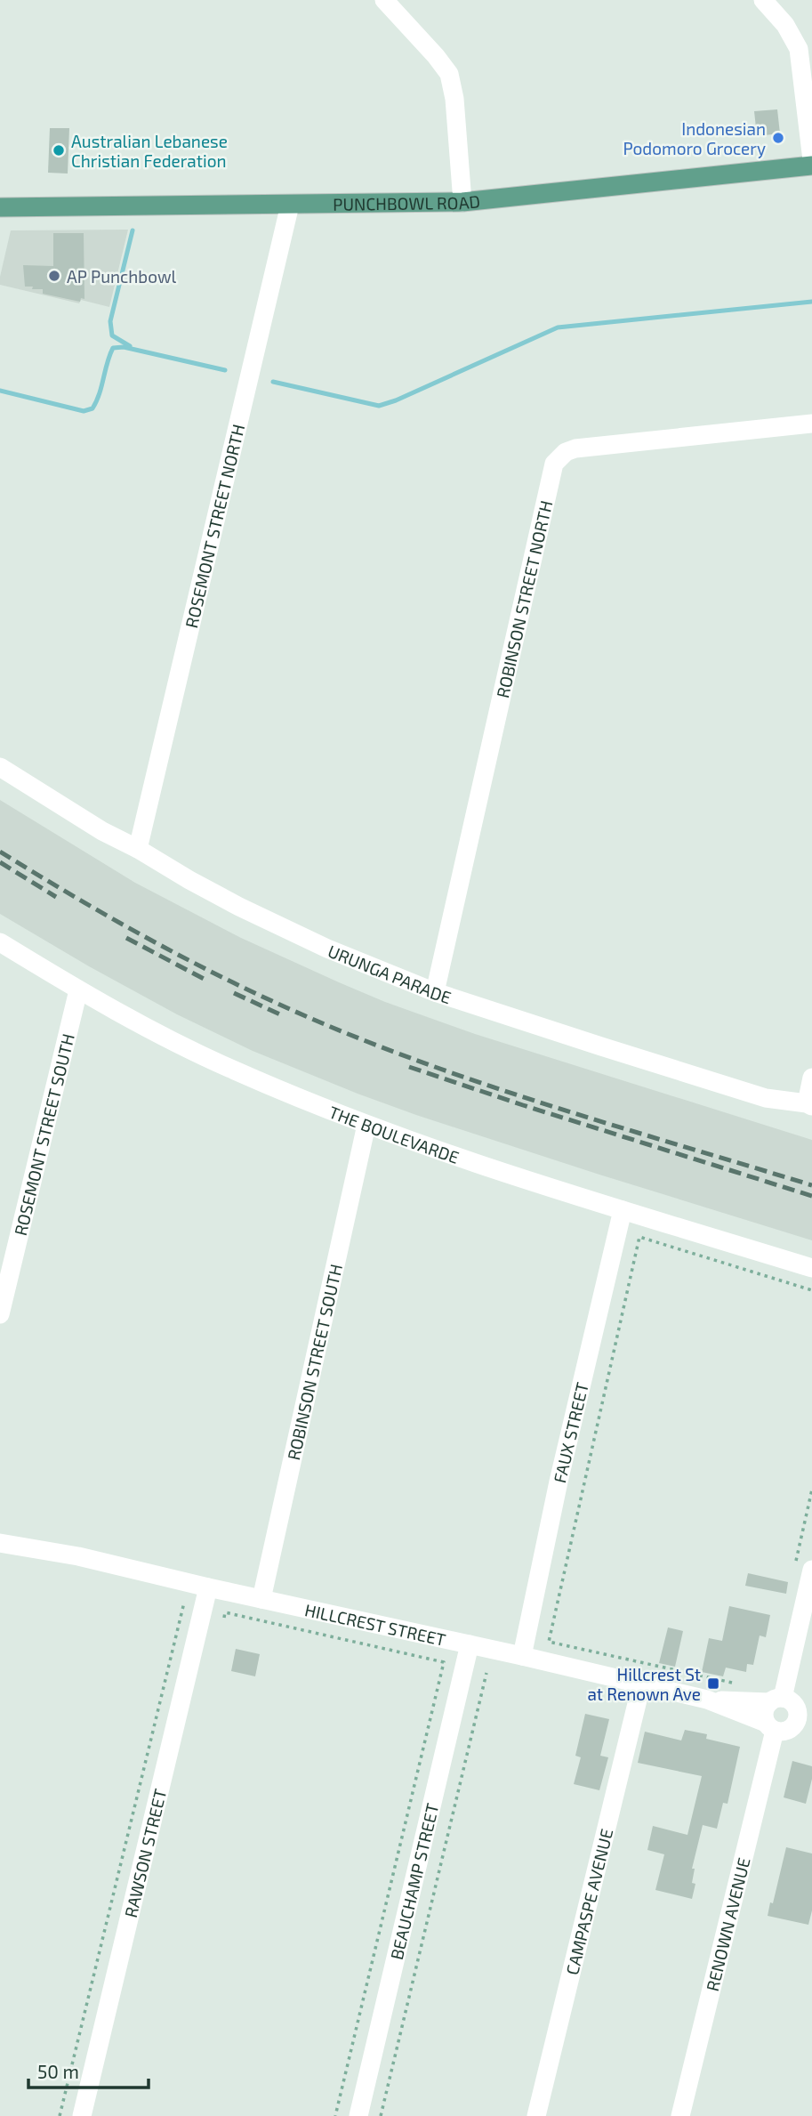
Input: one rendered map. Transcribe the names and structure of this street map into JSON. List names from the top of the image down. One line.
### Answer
{"streets":{"main road":["PUNCHBOWL ROAD"],"street":["ROSEMONT STREET NORTH","ROBINSON STREET NORTH","URUNGA PARADE","THE BOULEVARDE","ROSEMONT STREET SOUTH","ROBINSON STREET SOUTH","FAUX STREET","HILLCREST STREET","RAWSON STREET","BEAUCHAMP STREET","CAMPASPE AVENUE","RENOWN AVENUE"]},"crossings":[["PUNCHBOWL ROAD","ROSEMONT STREET NORTH"],["ROSEMONT STREET NORTH","URUNGA PARADE"],["ROBINSON STREET NORTH","URUNGA PARADE"],["THE BOULEVARDE","ROSEMONT STREET SOUTH"],["THE BOULEVARDE","ROBINSON STREET SOUTH"],["THE BOULEVARDE","FAUX STREET"],["ROBINSON STREET SOUTH","HILLCREST STREET"],["FAUX STREET","HILLCREST STREET"],["HILLCREST STREET","RAWSON STREET"],["HILLCREST STREET","BEAUCHAMP STREET"],["HILLCREST STREET","CAMPASPE AVENUE"],["HILLCREST STREET","RENOWN AVENUE"]],"places":{"other":["Indonesian Podomoro Grocery","Australian Lebanese Christian Federation","AP Punchbowl"],"transit":["Hillcrest St at Renown Ave"]},"scale_bar":"50 m"}
